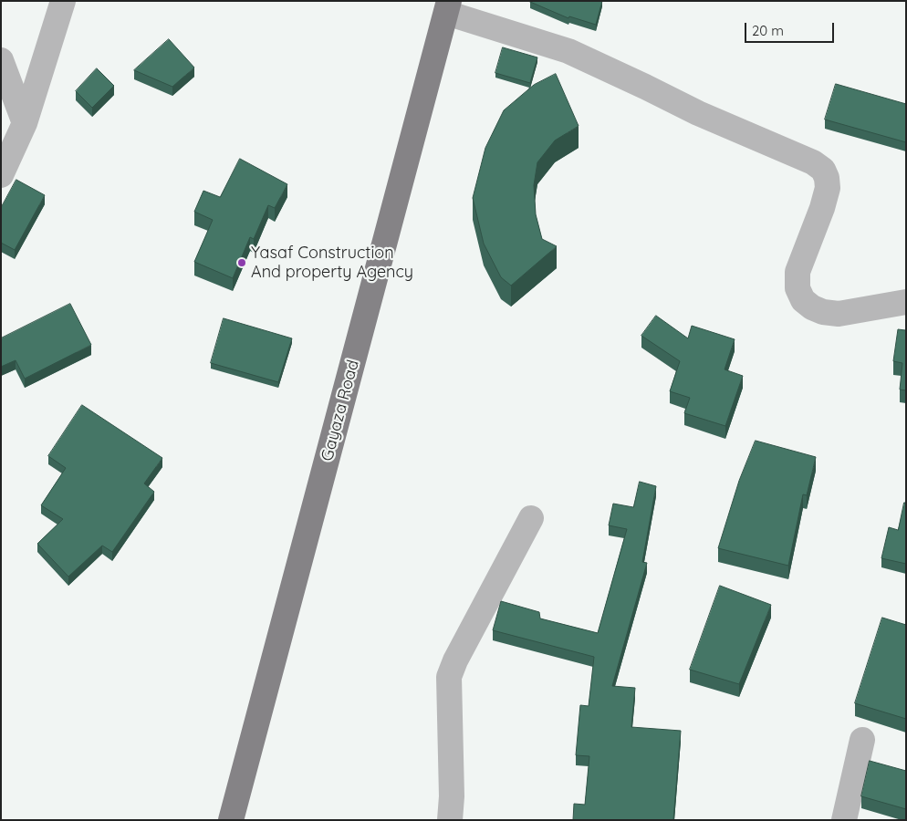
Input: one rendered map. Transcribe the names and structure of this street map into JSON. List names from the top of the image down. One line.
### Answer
{"streets":{"main road":["Gayaza Road"]},"places":["Yasaf Construction And property Agency"],"scale_bar":"20 m"}
